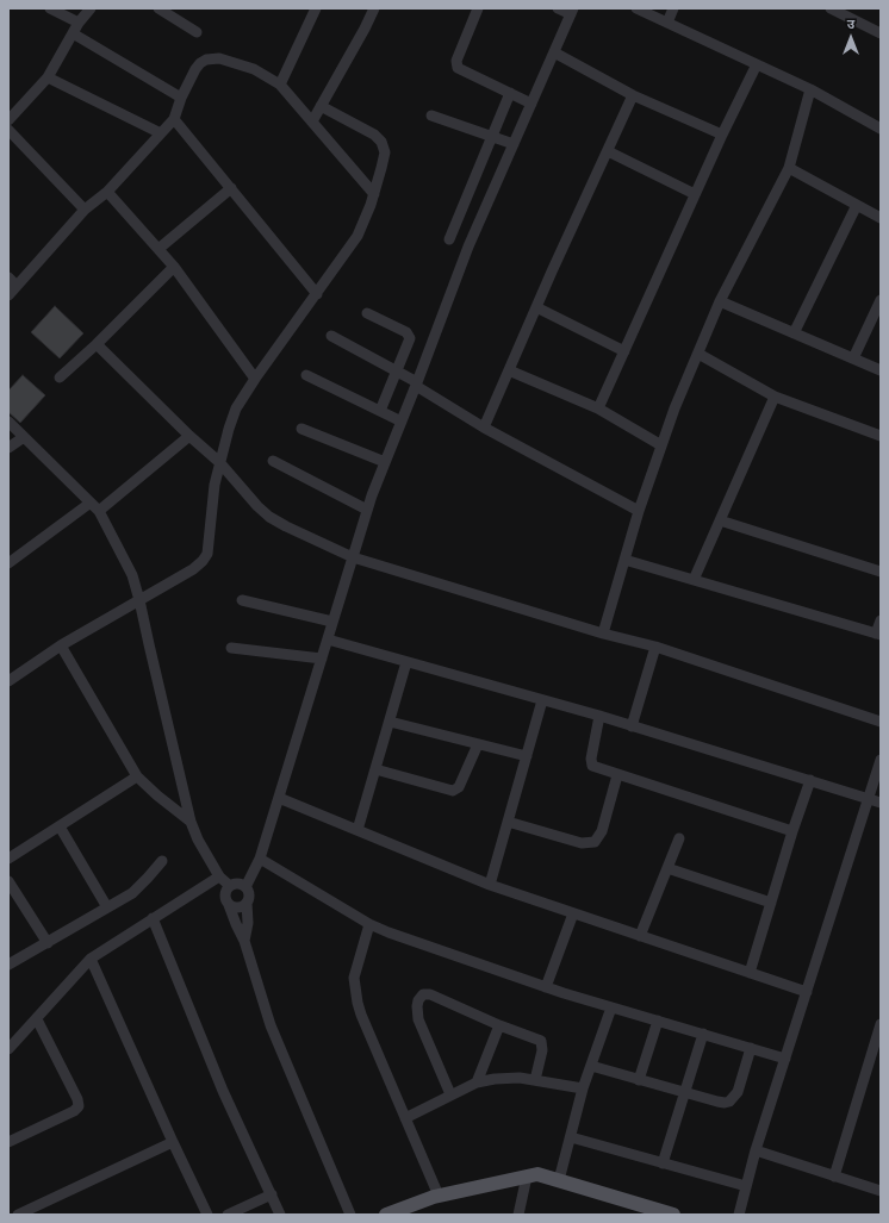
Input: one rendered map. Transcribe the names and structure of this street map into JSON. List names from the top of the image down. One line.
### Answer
{"north":"top"}
